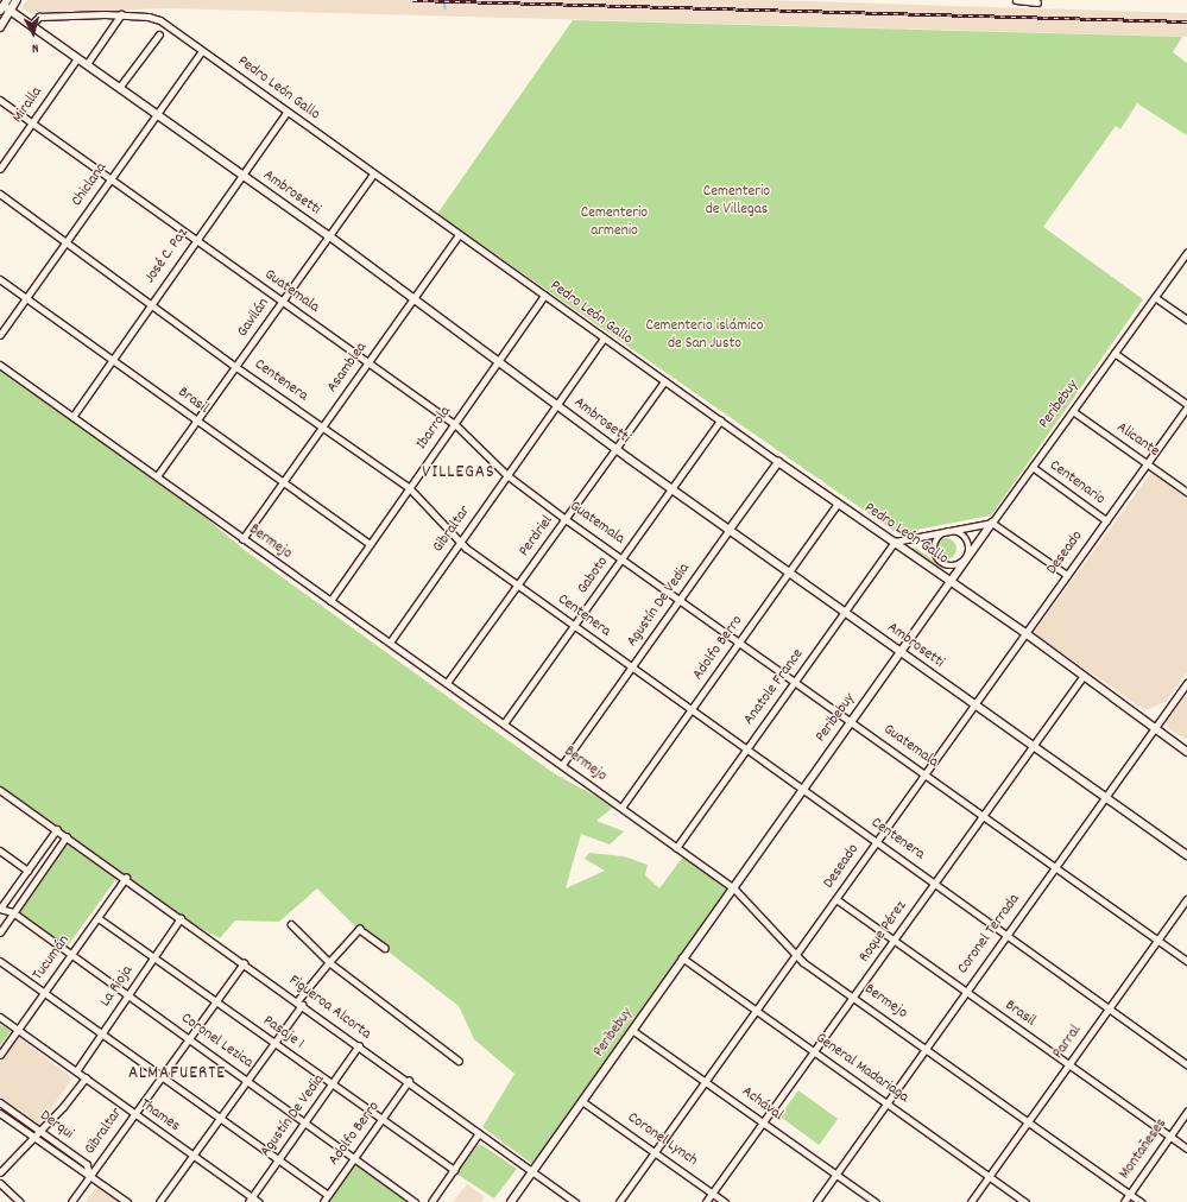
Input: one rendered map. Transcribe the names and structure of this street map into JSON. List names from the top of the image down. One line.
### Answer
{"streets":{"street":["Pedro León Gallo","Miralla","Chiclana","Ambrosetti","José C. Paz","Guatemala","Gavilán","Asamblea","Centenera","Brasil","Peribebuy","Ibarrola","Alicante","Centenario","Gibraltar","Perdriel","Bermejo","Deseado","Gaboto","Agustín De Vedia","Adolfo Berro","Anatole France","Roque Pérez","Coronel Terrada","Tucumán","La Rioja","Figueroa Alcorta","Pasaje 1","Coronel Lezica","Parral","General Madariaga","Achával","Thames","Derqui","Coronel Lynch","Montañeses"]},"crossings":[["Pedro León Gallo","Chiclana"],["Pedro León Gallo","Ambrosetti"],["Pedro León Gallo","José C. Paz"],["Pedro León Gallo","Gavilán"],["Pedro León Gallo","Asamblea"],["Pedro León Gallo","Peribebuy"],["Pedro León Gallo","Ibarrola"],["Pedro León Gallo","Gibraltar"],["Pedro León Gallo","Perdriel"],["Pedro León Gallo","Deseado"],["Pedro León Gallo","Gaboto"],["Pedro León Gallo","Agustín De Vedia"],["Pedro León Gallo","Adolfo Berro"],["Pedro León Gallo","Anatole France"],["Pedro León Gallo","Roque Pérez"],["Pedro León Gallo","Coronel Terrada"],["Miralla","Ambrosetti"],["Miralla","Guatemala"],["Chiclana","Ambrosetti"],["Chiclana","Guatemala"],["Chiclana","Centenera"],["Chiclana","Brasil"],["Ambrosetti","José C. Paz"],["Ambrosetti","Gavilán"],["Ambrosetti","Asamblea"],["Ambrosetti","Peribebuy"],["Ambrosetti","Ibarrola"],["Ambrosetti","Gibraltar"],["Ambrosetti","Perdriel"],["Ambrosetti","Deseado"],["Ambrosetti","Gaboto"],["Ambrosetti","Agustín De Vedia"],["Ambrosetti","Adolfo Berro"],["Ambrosetti","Anatole France"],["Ambrosetti","Roque Pérez"],["Ambrosetti","Coronel Terrada"],["José C. Paz","Guatemala"],["José C. Paz","Centenera"],["José C. Paz","Brasil"],["José C. Paz","Bermejo"],["Guatemala","Gavilán"],["Guatemala","Asamblea"],["Guatemala","Peribebuy"],["Guatemala","Ibarrola"],["Guatemala","Gibraltar"],["Guatemala","Perdriel"],["Guatemala","Deseado"],["Guatemala","Gaboto"],["Guatemala","Agustín De Vedia"],["Guatemala","Adolfo Berro"],["Guatemala","Anatole France"],["Guatemala","Roque Pérez"],["Guatemala","Coronel Terrada"],["Guatemala","Parral"],["Gavilán","Centenera"],["Gavilán","Brasil"],["Gavilán","Bermejo"],["Asamblea","Centenera"],["Asamblea","Brasil"],["Asamblea","Bermejo"],["Centenera","Peribebuy"],["Centenera","Ibarrola"],["Centenera","Gibraltar"],["Centenera","Perdriel"],["Centenera","Deseado"],["Centenera","Gaboto"],["Centenera","Agustín De Vedia"],["Centenera","Adolfo Berro"],["Centenera","Anatole France"],["Centenera","Roque Pérez"],["Centenera","Coronel Terrada"],["Centenera","Parral"],["Brasil","Ibarrola"],["Brasil","Deseado"],["Brasil","Roque Pérez"],["Brasil","Coronel Terrada"],["Brasil","Parral"],["Brasil","Montañeses"],["Peribebuy","Alicante"],["Peribebuy","Centenario"],["Peribebuy","Bermejo"],["Peribebuy","Figueroa Alcorta"],["Peribebuy","General Madariaga"],["Peribebuy","Achával"],["Peribebuy","Coronel Lynch"],["Ibarrola","Bermejo"],["Alicante","Deseado"],["Centenario","Deseado"],["Gibraltar","Bermejo"],["Gibraltar","Figueroa Alcorta"],["Gibraltar","Pasaje 1"],["Gibraltar","Coronel Lezica"],["Gibraltar","Thames"],["Gibraltar","Derqui"],["Perdriel","Bermejo"],["Bermejo","Deseado"],["Bermejo","Gaboto"],["Bermejo","Agustín De Vedia"],["Bermejo","Adolfo Berro"],["Bermejo","Anatole France"],["Bermejo","Roque Pérez"],["Bermejo","Coronel Terrada"],["Bermejo","Parral"],["Bermejo","Montañeses"],["Deseado","General Madariaga"],["Deseado","Achával"],["Deseado","Coronel Lynch"],["Agustín De Vedia","Figueroa Alcorta"],["Agustín De Vedia","Pasaje 1"],["Agustín De Vedia","Coronel Lezica"],["Agustín De Vedia","Thames"],["Adolfo Berro","Figueroa Alcorta"],["Adolfo Berro","Pasaje 1"],["Adolfo Berro","Coronel Lezica"],["Roque Pérez","General Madariaga"],["Roque Pérez","Achával"],["Roque Pérez","Coronel Lynch"],["Coronel Terrada","General Madariaga"],["Coronel Terrada","Achával"],["Tucumán","Figueroa Alcorta"],["Tucumán","Pasaje 1"],["Tucumán","Coronel Lezica"],["Tucumán","Thames"],["La Rioja","Figueroa Alcorta"],["La Rioja","Pasaje 1"],["La Rioja","Coronel Lezica"],["La Rioja","Thames"],["Parral","General Madariaga"]],"districts":["VILLEGAS","ALMAFUERTE"],"parks":["Cementerio de Villegas","Cementerio armenio","Cementerio islámico de San Justo"],"north":"bottom"}
